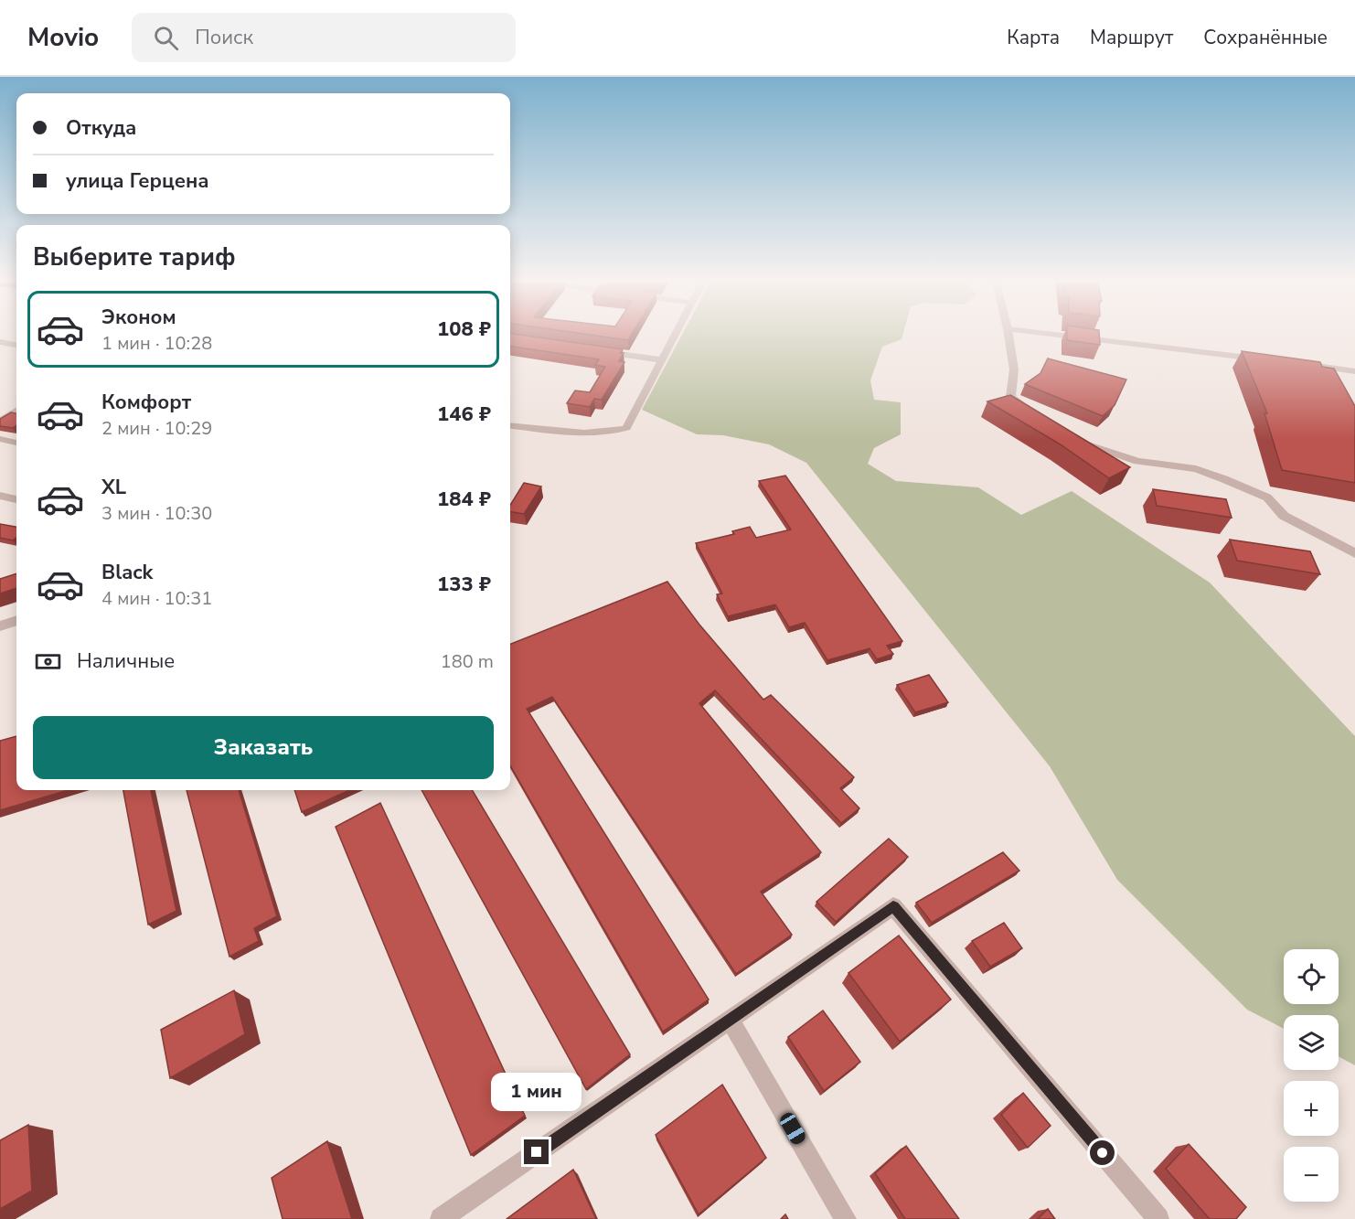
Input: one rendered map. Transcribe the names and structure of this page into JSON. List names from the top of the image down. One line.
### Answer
{"page":{"header":"Movio","search":"Поиск","nav":["Карта","Маршрут","Сохранённые"],"banner":["Откуда","улица Герцена"],"heading":"Выберите тариф","list":[{"name":"Эконом","note":"1 мин · 10:28","value":"108 ₽"},{"name":"Комфорт","note":"2 мин · 10:29","value":"146 ₽"},{"name":"XL","note":"3 мин · 10:30","value":"184 ₽"},{"name":"Black","note":"4 мин · 10:31","value":"133 ₽"}],"pay":["Наличные","180 m"],"buttons":"Заказать","map_buttons":["+","−"],"bubble":"1 мин"}}
